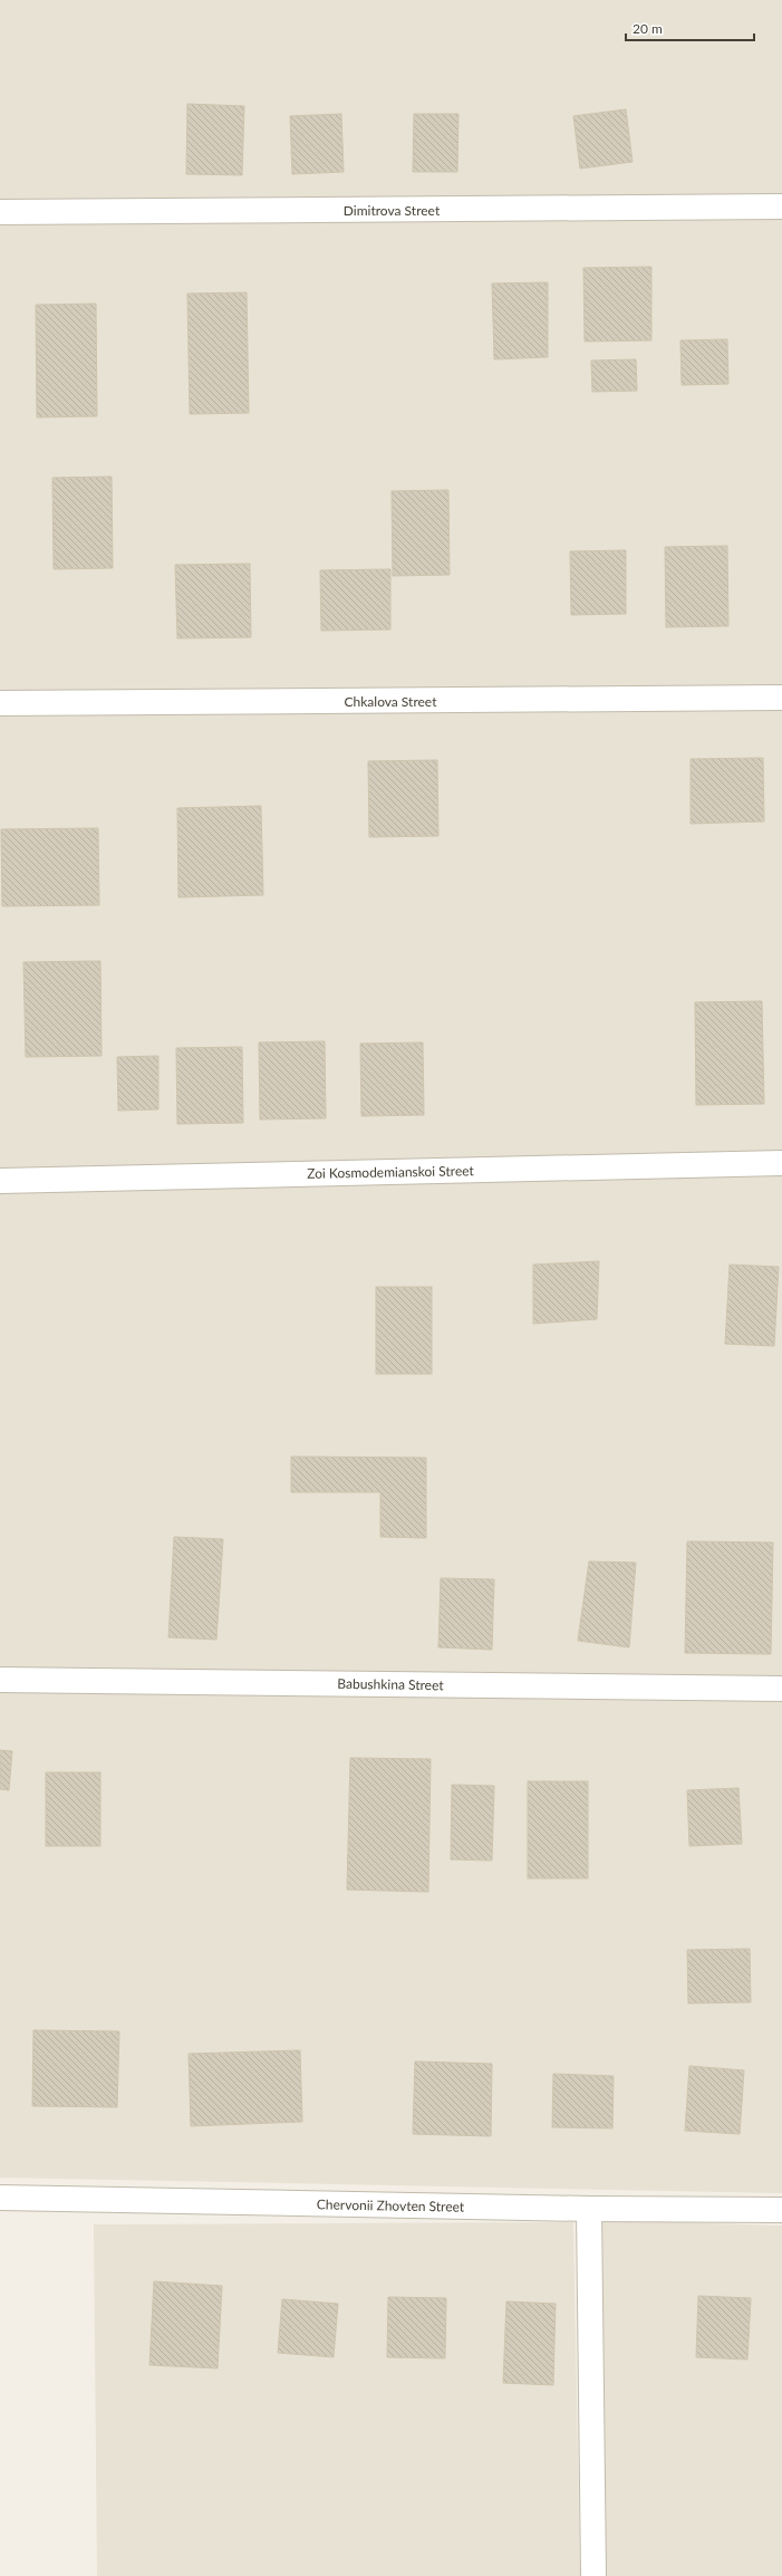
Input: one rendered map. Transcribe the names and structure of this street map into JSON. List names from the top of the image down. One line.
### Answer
{"streets":{"street":["Dimitrova Street","Chkalova Street","Zoi Kosmodemianskoi Street","Babushkina Street","Chervonii Zhovten Street"]},"scale_bar":"20 m"}
